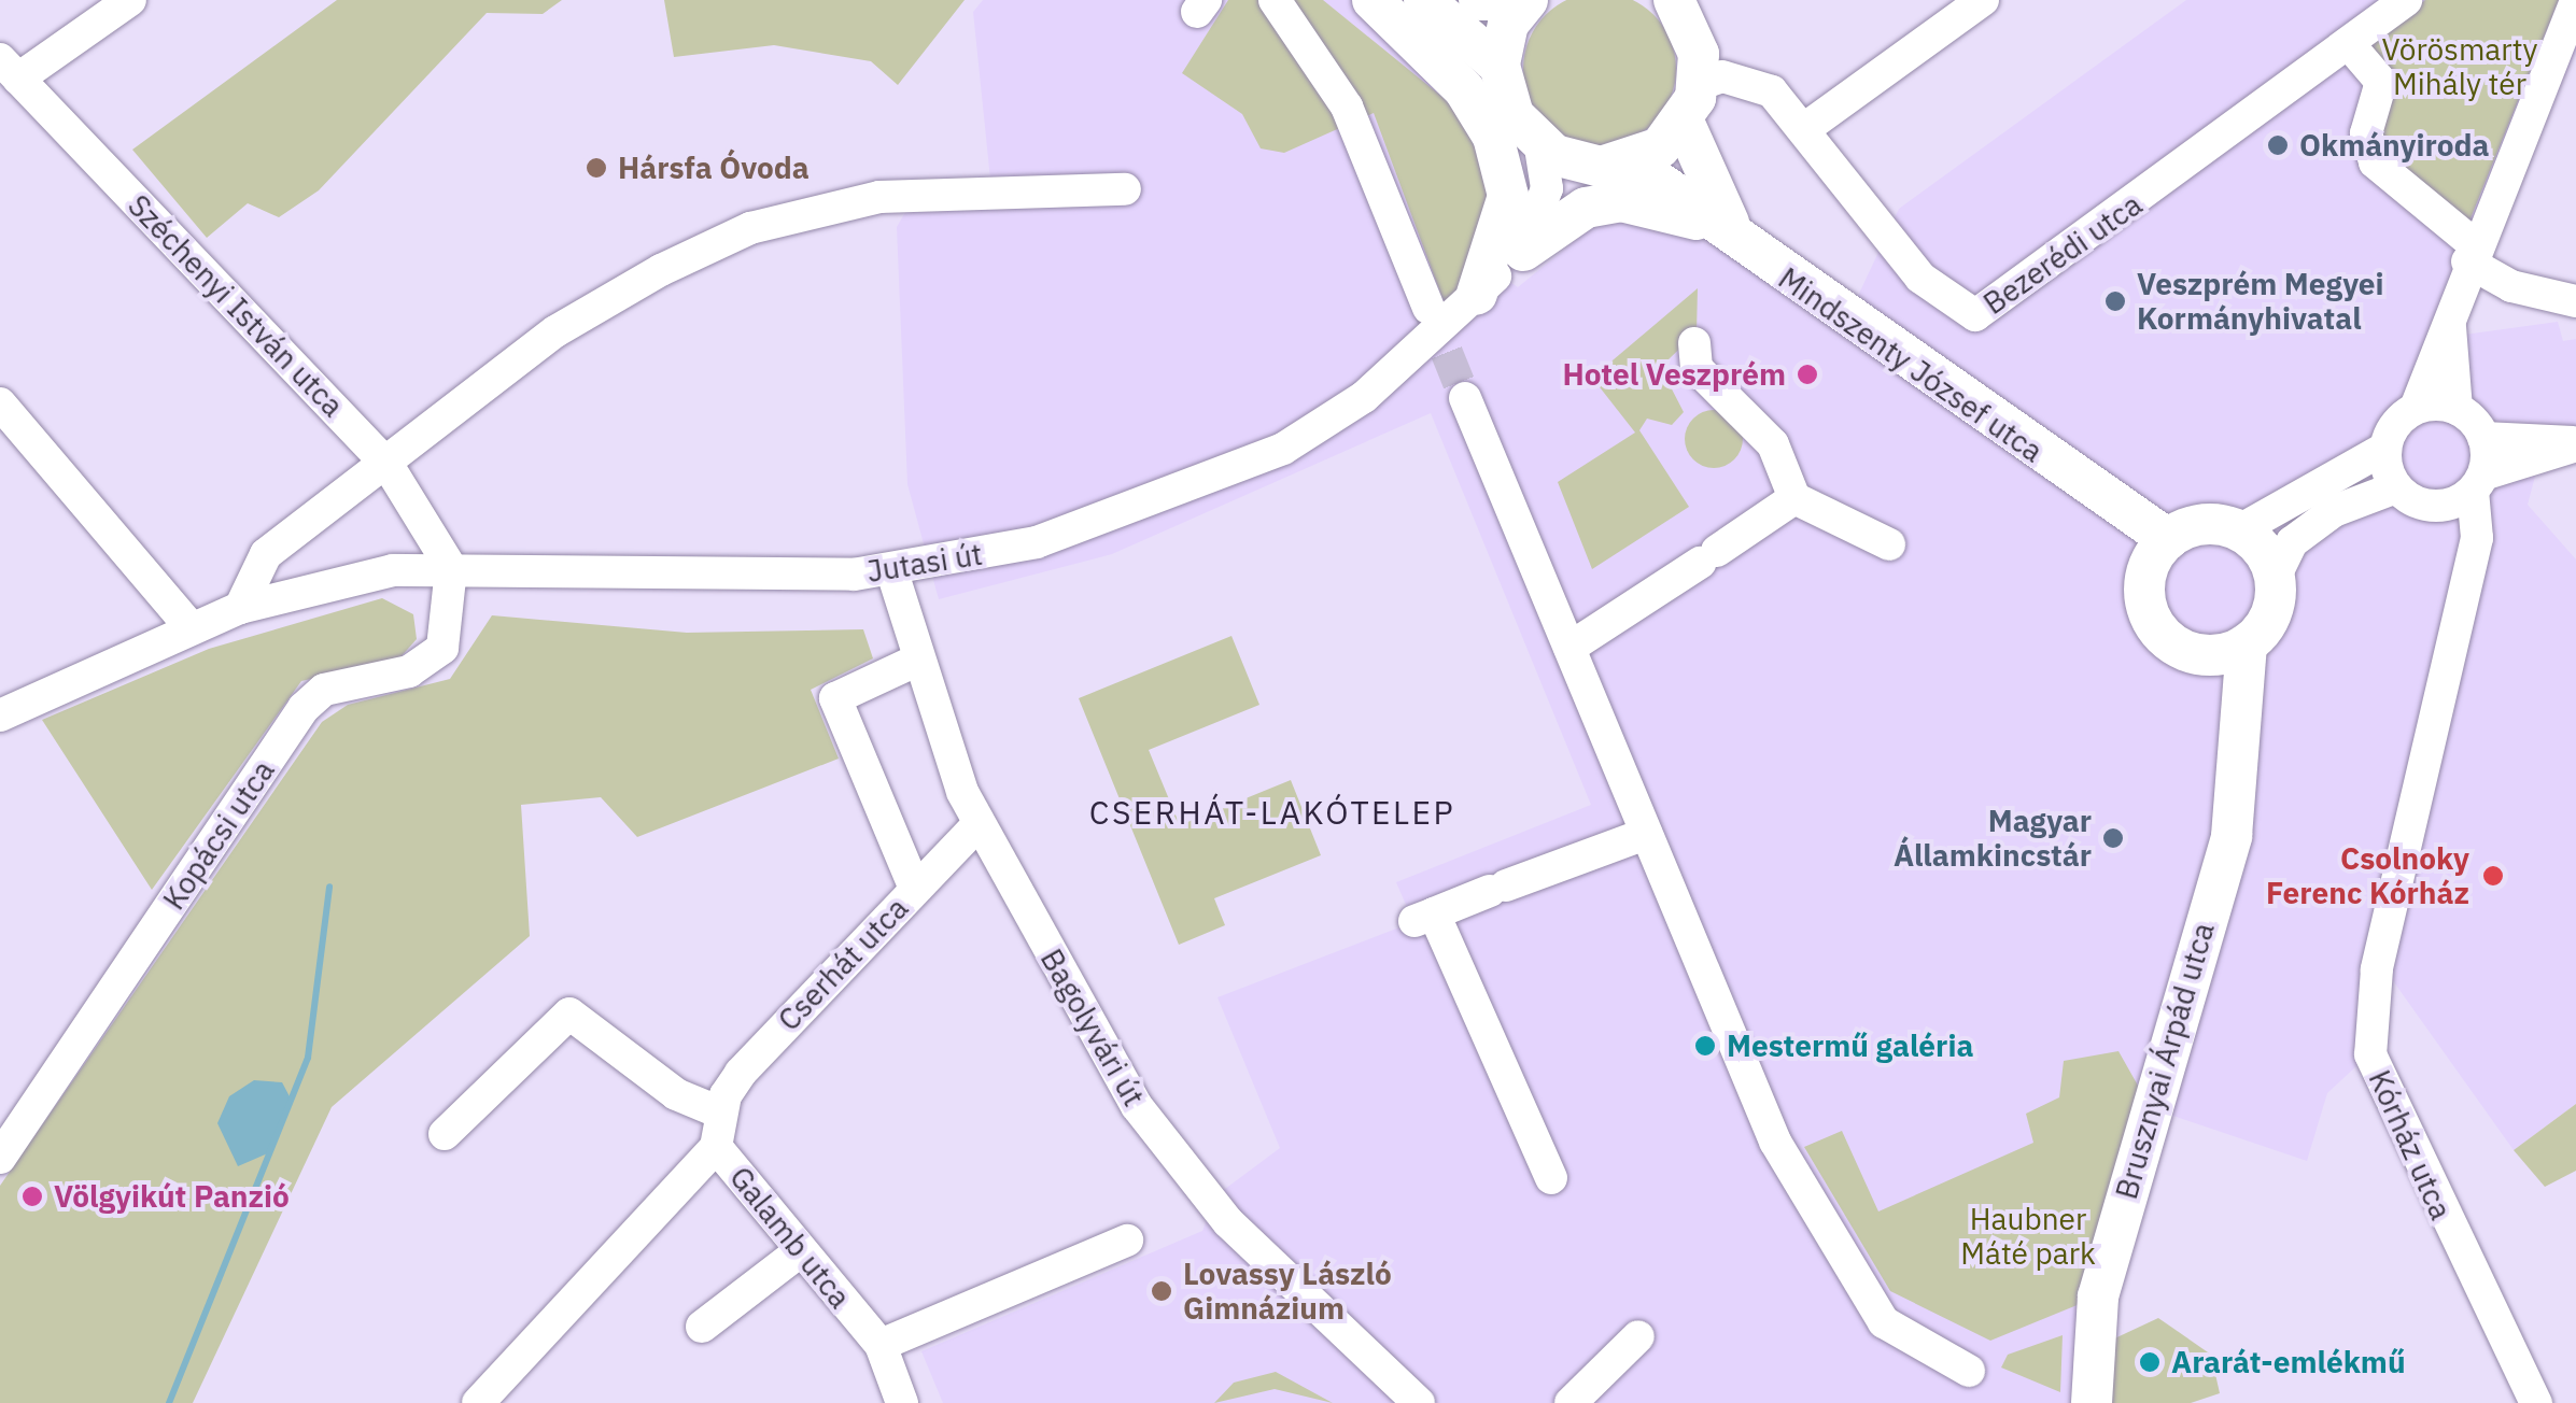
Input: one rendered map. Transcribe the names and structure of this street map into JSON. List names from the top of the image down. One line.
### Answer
{"streets":{"main road":["Mindszenty József utca","Brusznyai Árpád utca"],"street":["Bezerédi utca","Széchenyi István utca","Jutasi út","Kopácsi utca","Cserhát utca","Bagolyvári út","Kórház utca","Galamb utca"]},"crossings":[["Bezerédi utca","Mindszenty József utca"],["Széchenyi István utca","Jutasi út"],["Széchenyi István utca","Kopácsi utca"],["Mindszenty József utca","Jutasi út"],["Mindszenty József utca","Brusznyai Árpád utca"],["Jutasi út","Kopácsi utca"],["Jutasi út","Bagolyvári út"],["Cserhát utca","Bagolyvári út"],["Cserhát utca","Galamb utca"]],"districts":["CSERHÁT-LAKÓTELEP"],"parks":["Vörösmarty Mihály tér","Haubner Máté park"],"places":["Okmányiroda","Hársfa Óvoda","Veszprém Megyei Kormányhivatal","Hotel Veszprém","Magyar Államkincstár","Csolnoky Ferenc Kórház","Mestermű galéria","Völgyikút Panzió","Lovassy László Gimnázium","Ararát-emlékmű"]}
